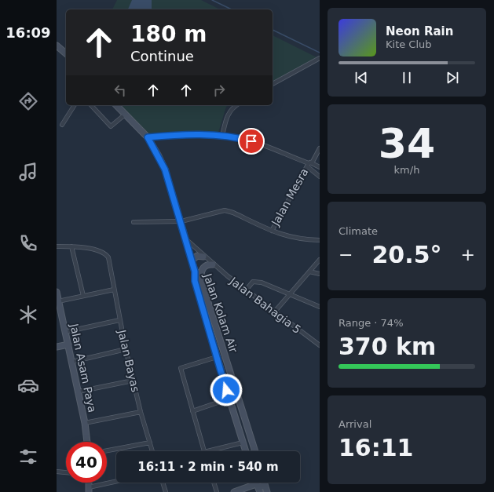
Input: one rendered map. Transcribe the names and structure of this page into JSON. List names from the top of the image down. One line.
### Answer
{"streets":{"street":["Jalan Mesra","Jalan Bahagia 5","Jalan Kolam Air","Jalan Bayas","Jalan Asam Paya"]},"page":{"tabs":"16:09","turn":["180 m","Continue"],"song":["Neon Rain","Kite Club"],"tile":[["34","km/h"],"Climate",["Range · 74%","370 km"],["Arrival","16:11"]],"heat":["−","20.5°","+"],"limit":"40","trip":"16:11 · 2 min · 540 m"}}
